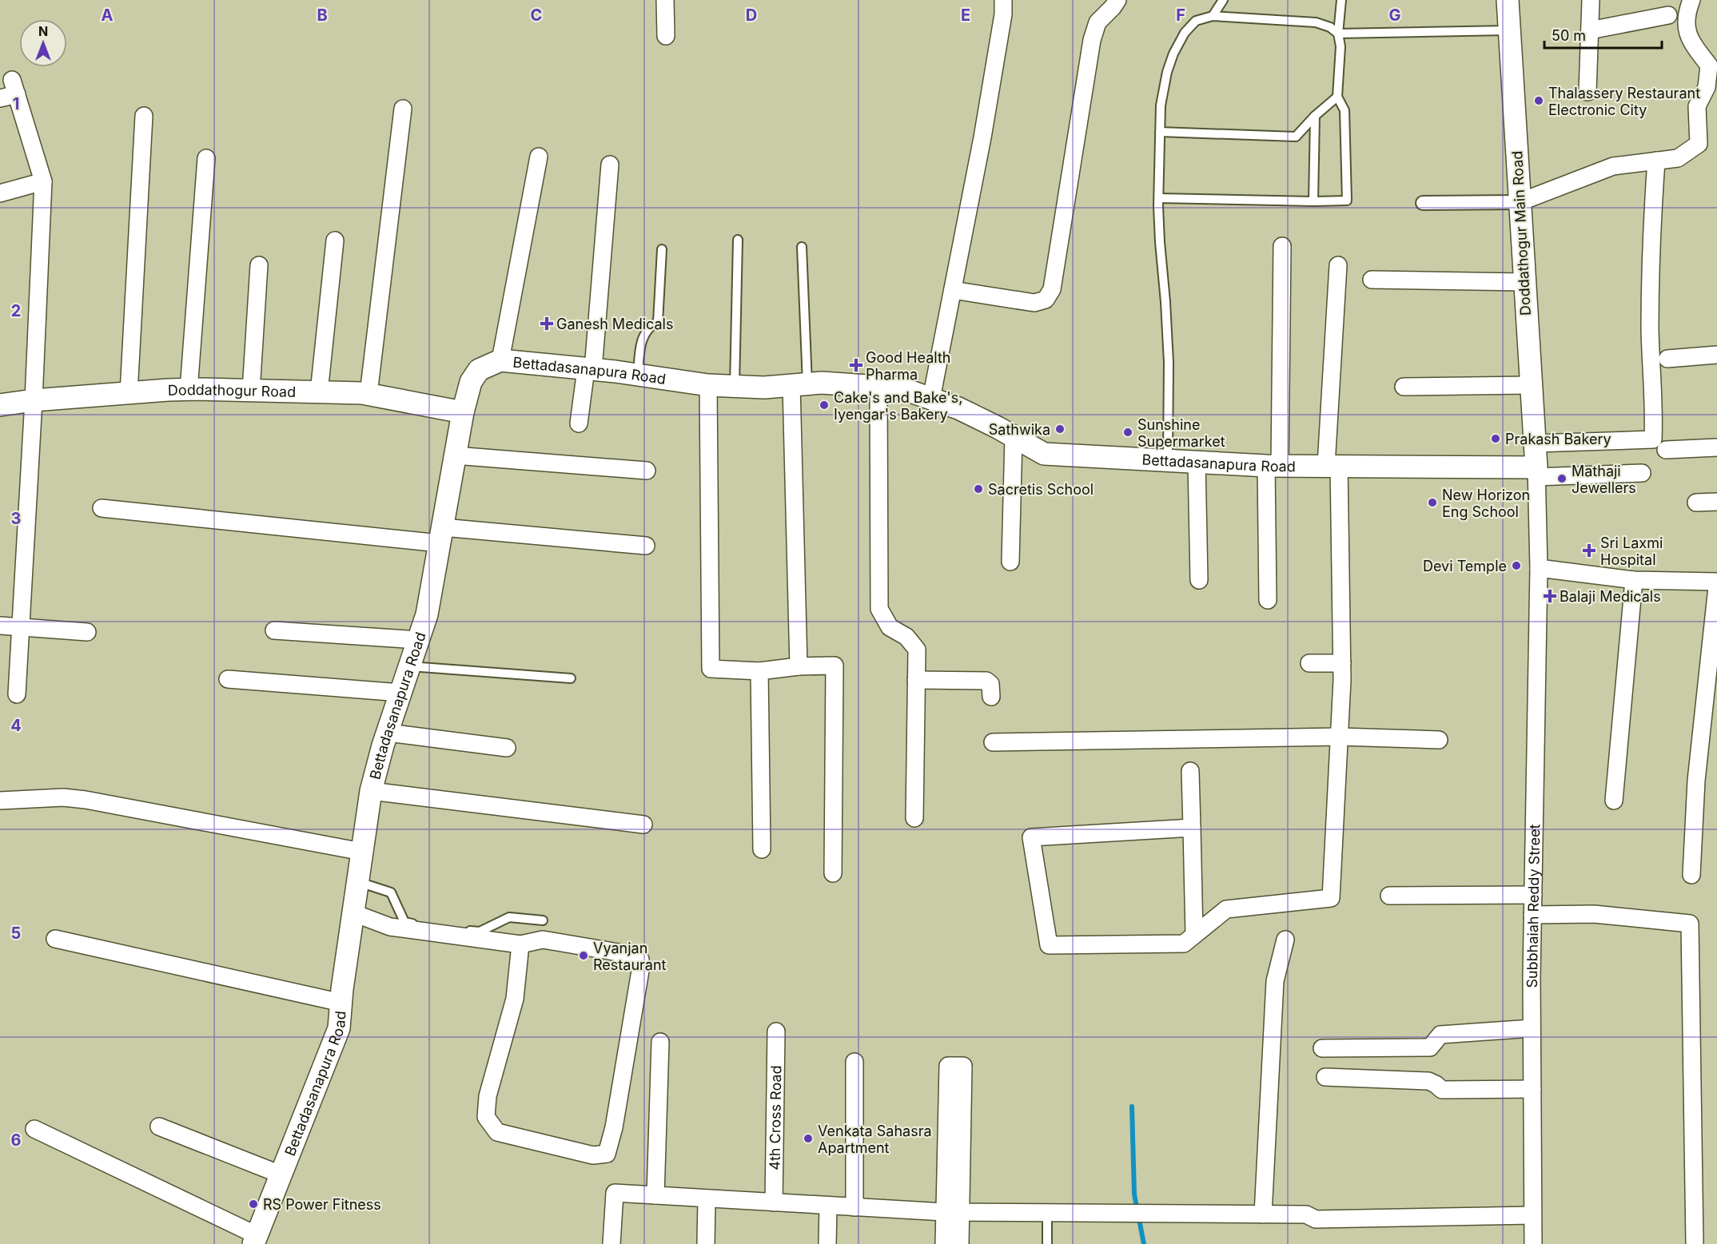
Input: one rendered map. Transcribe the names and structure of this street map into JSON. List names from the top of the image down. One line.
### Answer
{"streets":{"street":["Doddathogur Main Road","Bettadasanapura Road","Doddathogur Road","Subbhaiah Reddy Street","4th Cross Road"]},"crossings":[["Doddathogur Main Road","Bettadasanapura Road"],["Doddathogur Main Road","Subbhaiah Reddy Street"],["Bettadasanapura Road","Doddathogur Road"],["Bettadasanapura Road","Subbhaiah Reddy Street"]],"places":{"other":["Thalassery Restaurant Electronic City","Cake's and Bake's, Iyengar's Bakery","Sathwika","Sunshine Supermarket","Prakash Bakery","Mathaji Jewellers","Sacretis School","New Horizon Eng School","Devi Temple","Vyanjan Restaurant","Venkata Sahasra Apartment","RS Power Fitness"],"health":["Ganesh Medicals","Good Health Pharma","Sri Laxmi Hospital","Balaji Medicals"]},"scale_bar":"50 m","north":"top","grid":{"columns":["A","B","C","D","E","F","G"],"rows":["1","2","3","4","5","6"]}}
